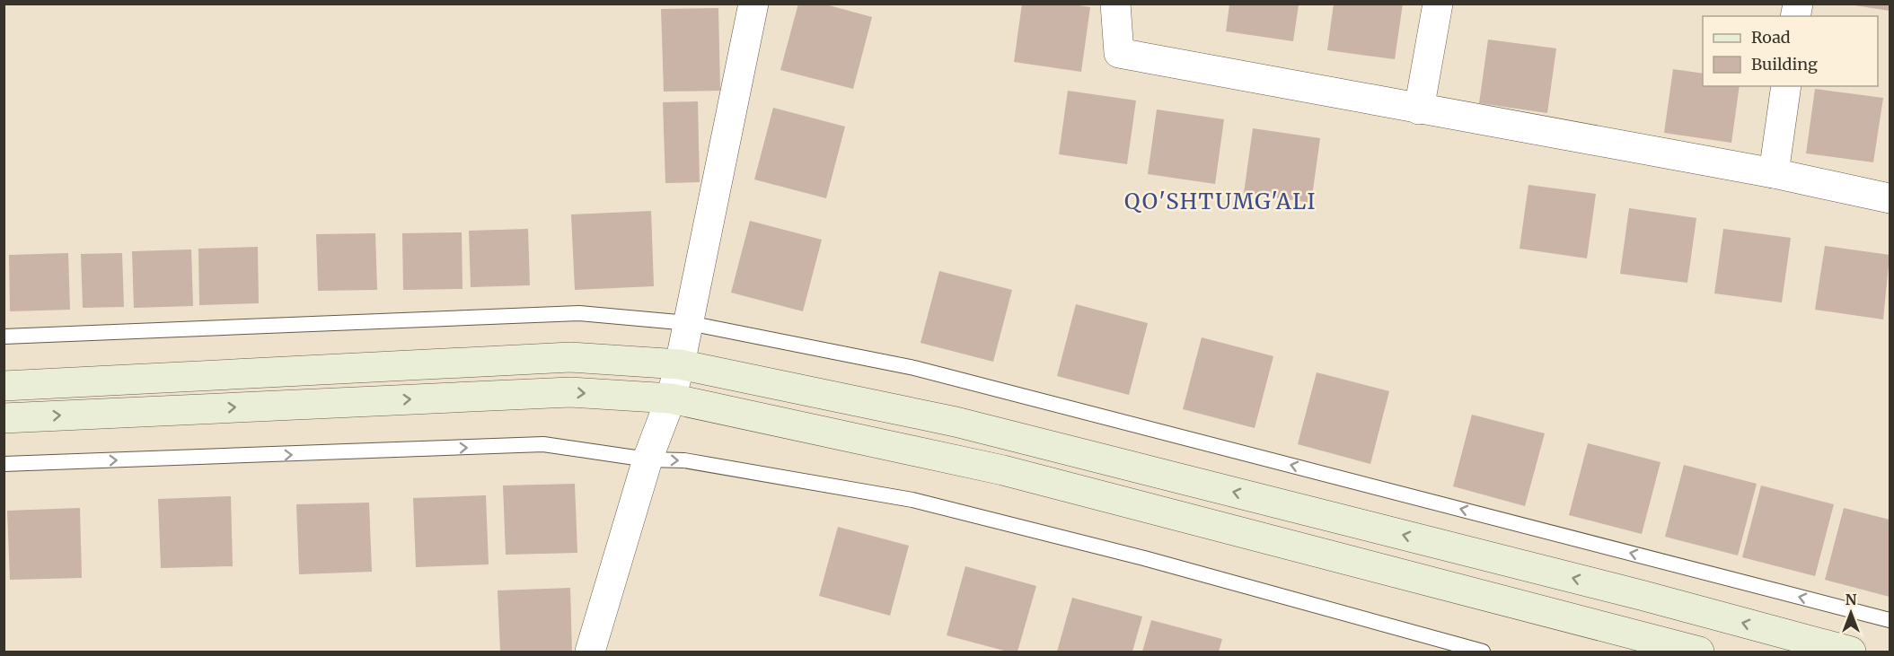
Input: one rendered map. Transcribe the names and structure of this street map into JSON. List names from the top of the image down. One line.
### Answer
{"districts":["QO'SHTUMG'ALI"],"legend":["Road","Building"],"north":"top"}
